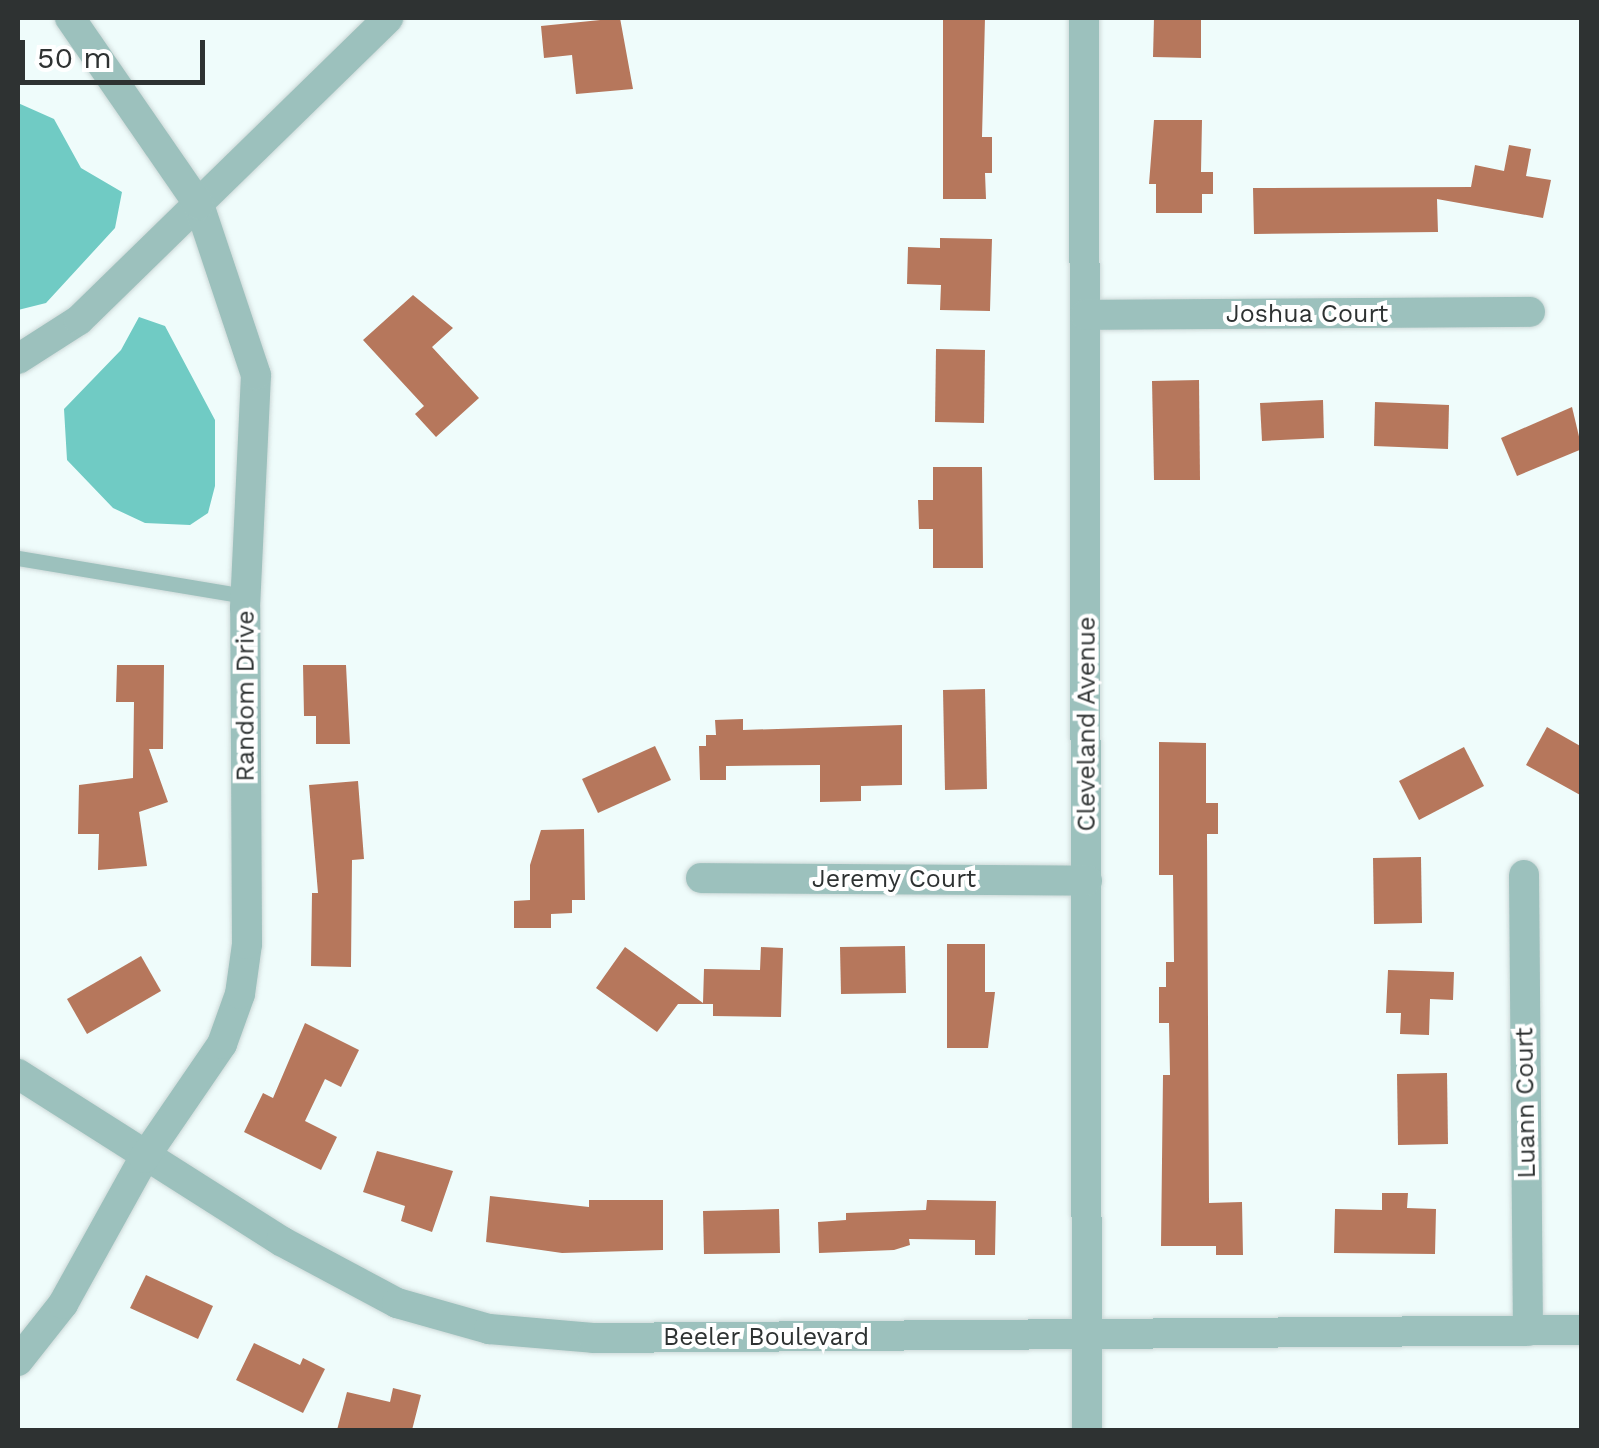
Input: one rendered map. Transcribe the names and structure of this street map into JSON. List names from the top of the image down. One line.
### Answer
{"streets":{"street":["Joshua Court","Random Drive","Cleveland Avenue","Jeremy Court","Luann Court","Beeler Boulevard"]},"crossings":[["Joshua Court","Cleveland Avenue"],["Random Drive","Beeler Boulevard"],["Cleveland Avenue","Jeremy Court"],["Cleveland Avenue","Beeler Boulevard"],["Luann Court","Beeler Boulevard"]],"scale_bar":"50 m"}
